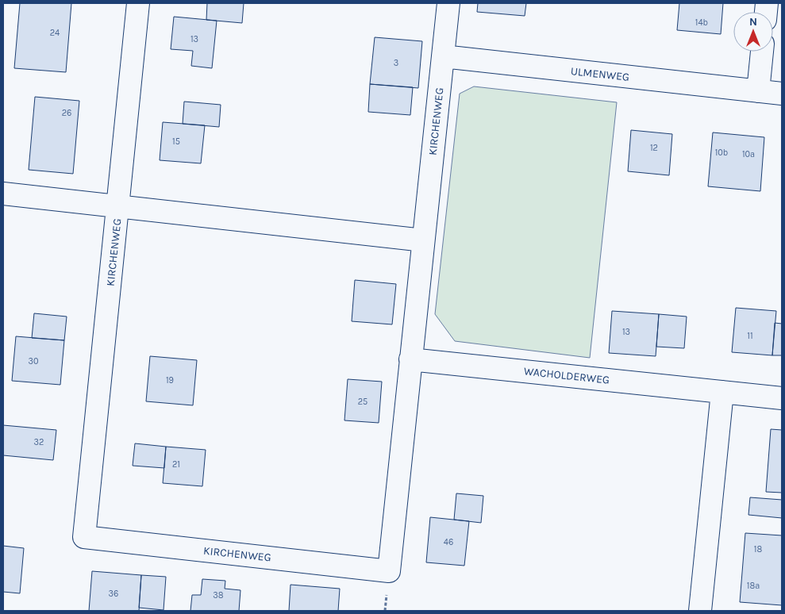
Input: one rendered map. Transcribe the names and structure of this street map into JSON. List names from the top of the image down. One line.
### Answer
{"streets":{"street":["ULMENWEG","KIRCHENWEG","WACHOLDERWEG"]},"crossings":[["ULMENWEG","KIRCHENWEG"],["KIRCHENWEG","WACHOLDERWEG"]],"house_numbers":["14b","24","13","3","26","15","12","10b","10a","13","11","30","19","25","32","21","46","18","18a","36","38"],"north":"top"}
